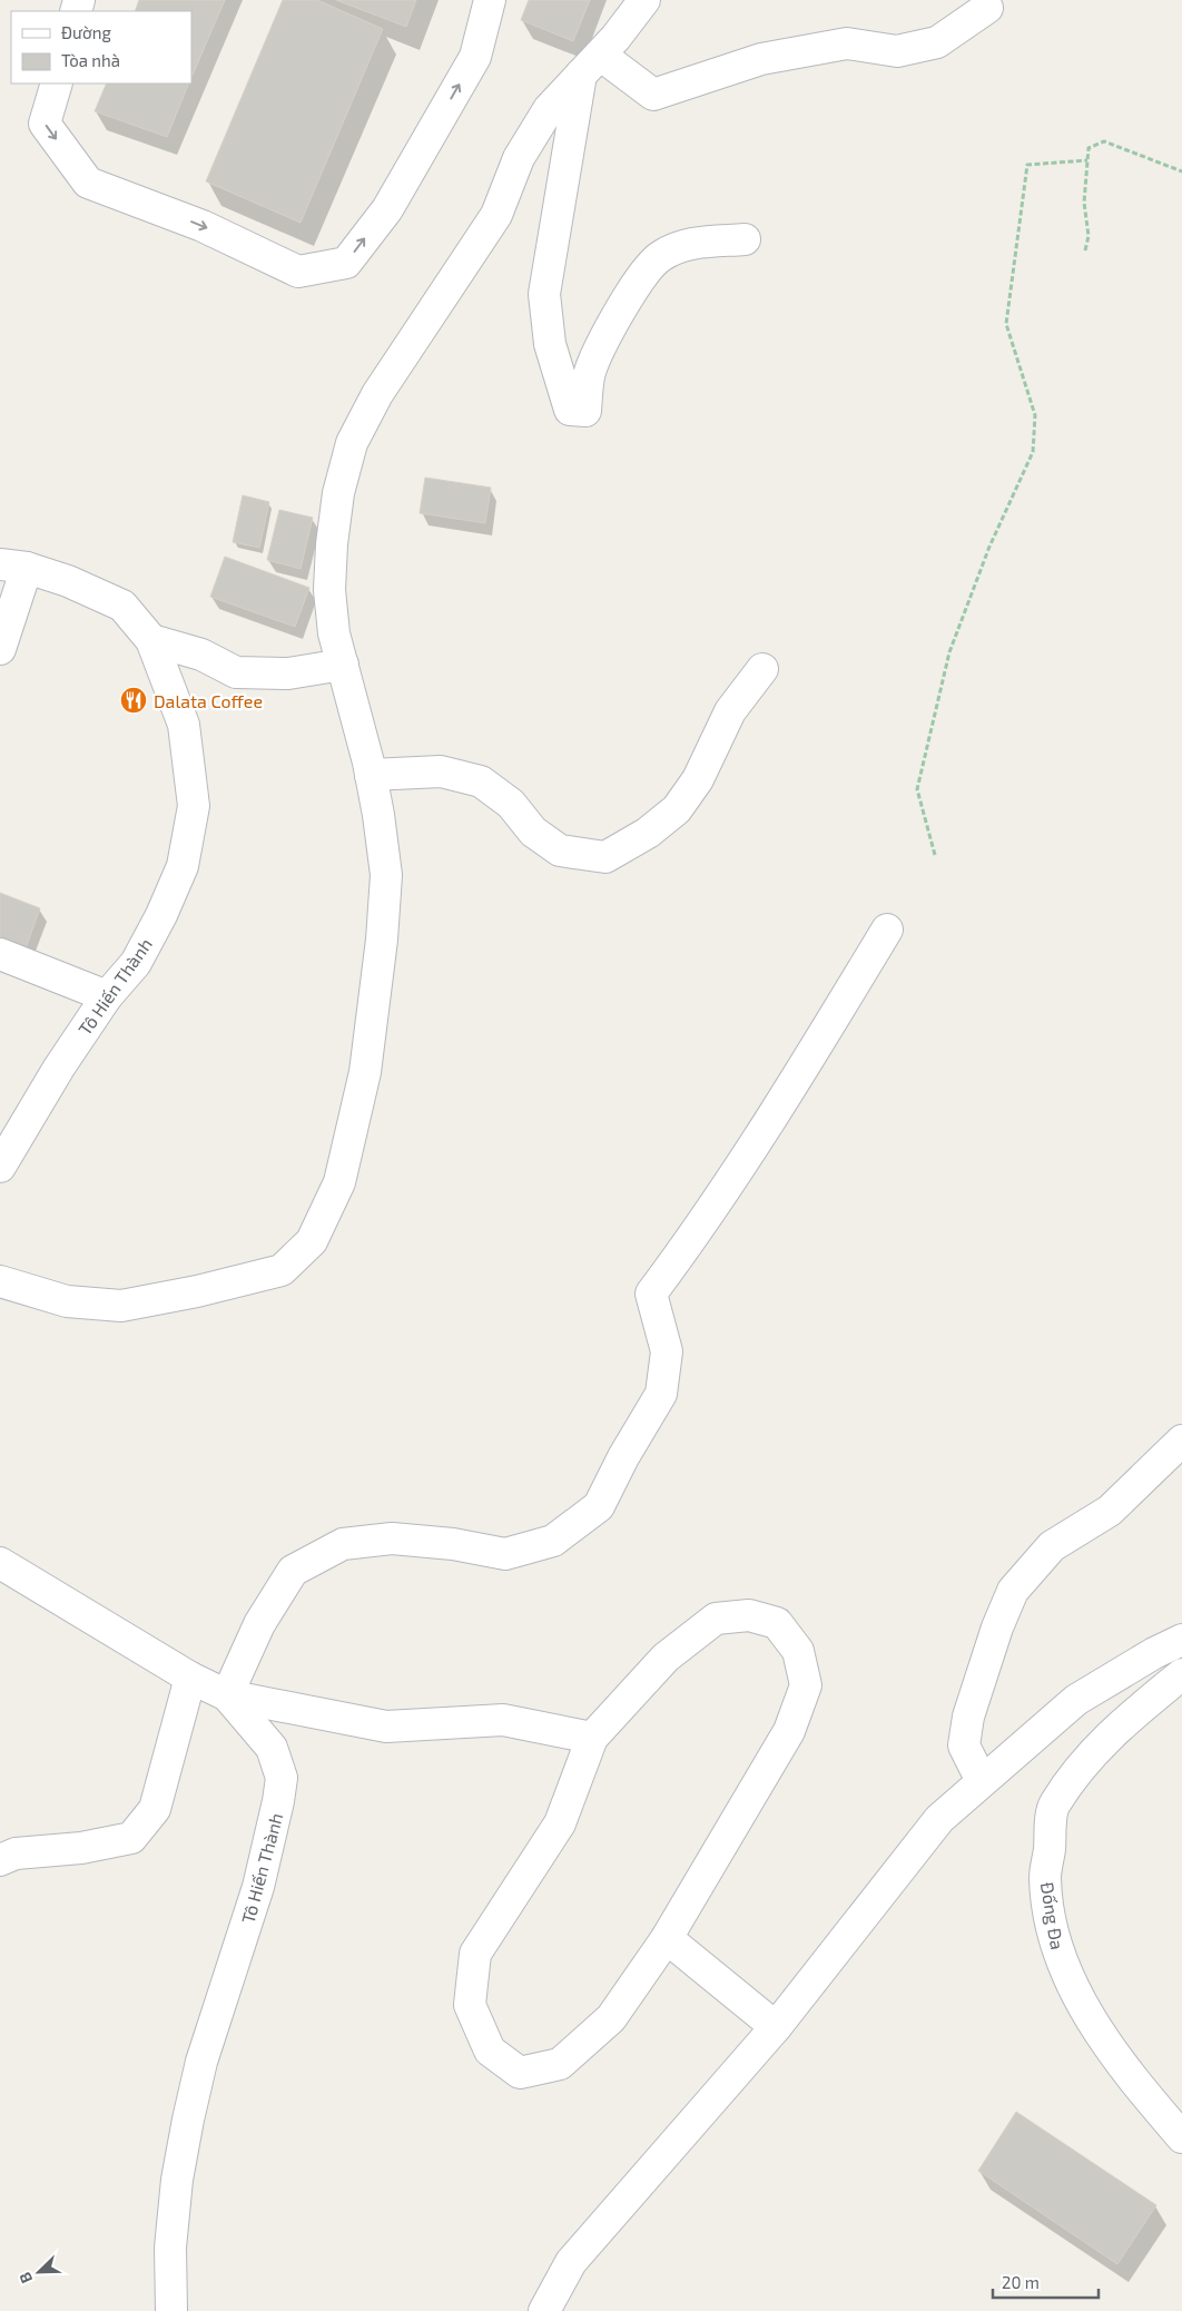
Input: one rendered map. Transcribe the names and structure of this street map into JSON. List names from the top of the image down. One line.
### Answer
{"streets":{"street":["Tô Hiến Thành","Đống Đa"]},"places":{"restaurant":["Dalata Coffee"]},"legend":["Đường","Tòa nhà"],"scale_bar":"20 m","north":"bottom left"}
